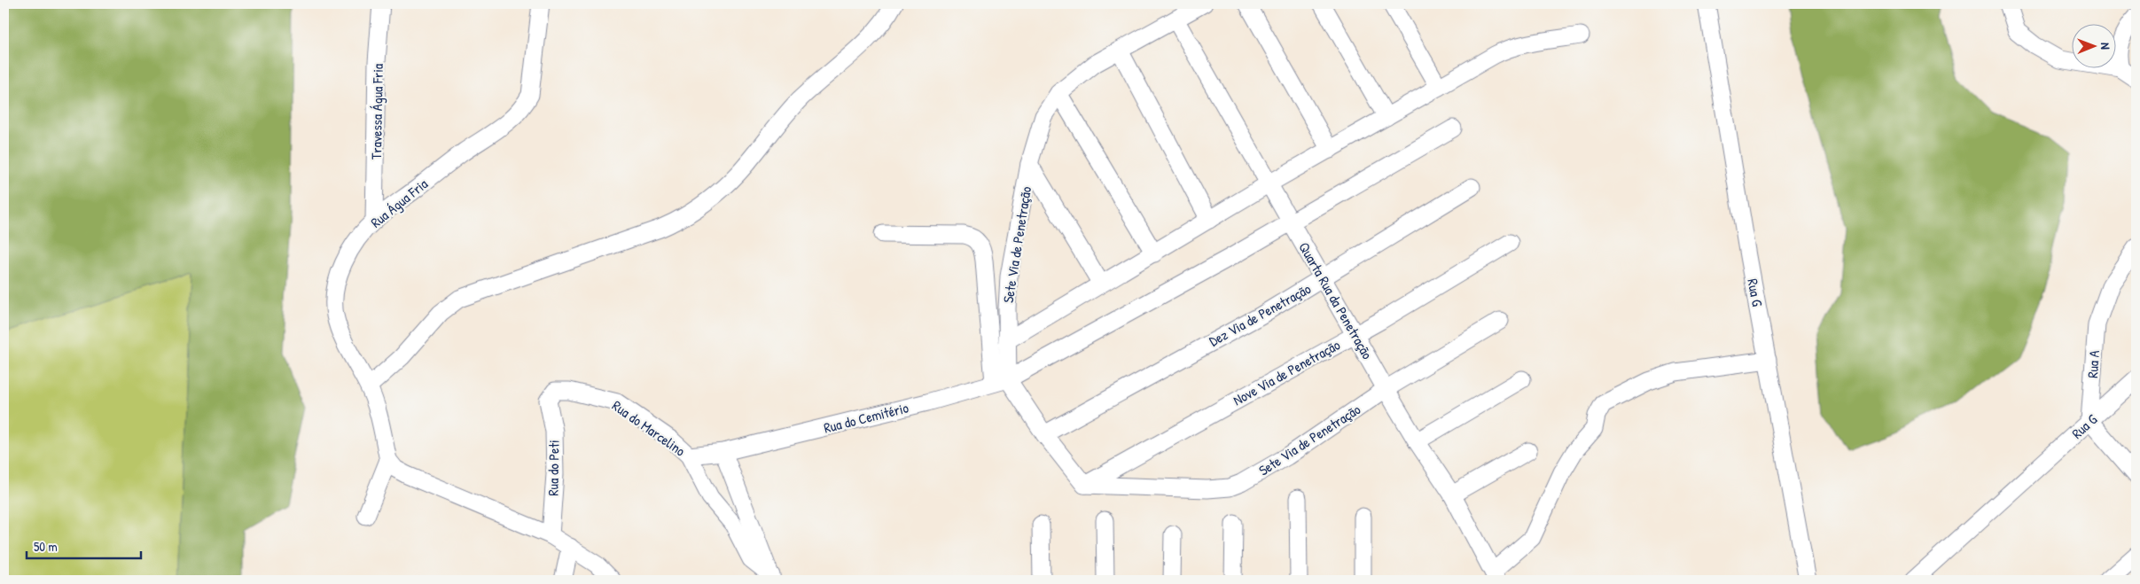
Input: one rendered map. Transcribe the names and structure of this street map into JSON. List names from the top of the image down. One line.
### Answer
{"streets":{"street":["Travessa Água Fria","Rua Água Fria","Sete Via de Penetração","Rua G","Quarta Rua da Penetração","Dez Via de Penetração","Rua A","Nove Via de Penetração","Rua do Cemitério","Rua do Marcelino","Rua do Peti"]},"crossings":[["Travessa Água Fria","Rua Água Fria"],["Sete Via de Penetração","Quarta Rua da Penetração"],["Sete Via de Penetração","Nove Via de Penetração"],["Sete Via de Penetração","Rua do Cemitério"],["Rua G","Rua A"],["Quarta Rua da Penetração","Dez Via de Penetração"],["Quarta Rua da Penetração","Nove Via de Penetração"],["Quarta Rua da Penetração","Rua do Cemitério"],["Rua do Cemitério","Rua do Marcelino"],["Rua do Marcelino","Rua do Peti"]],"scale_bar":"50 m","north":"right"}
